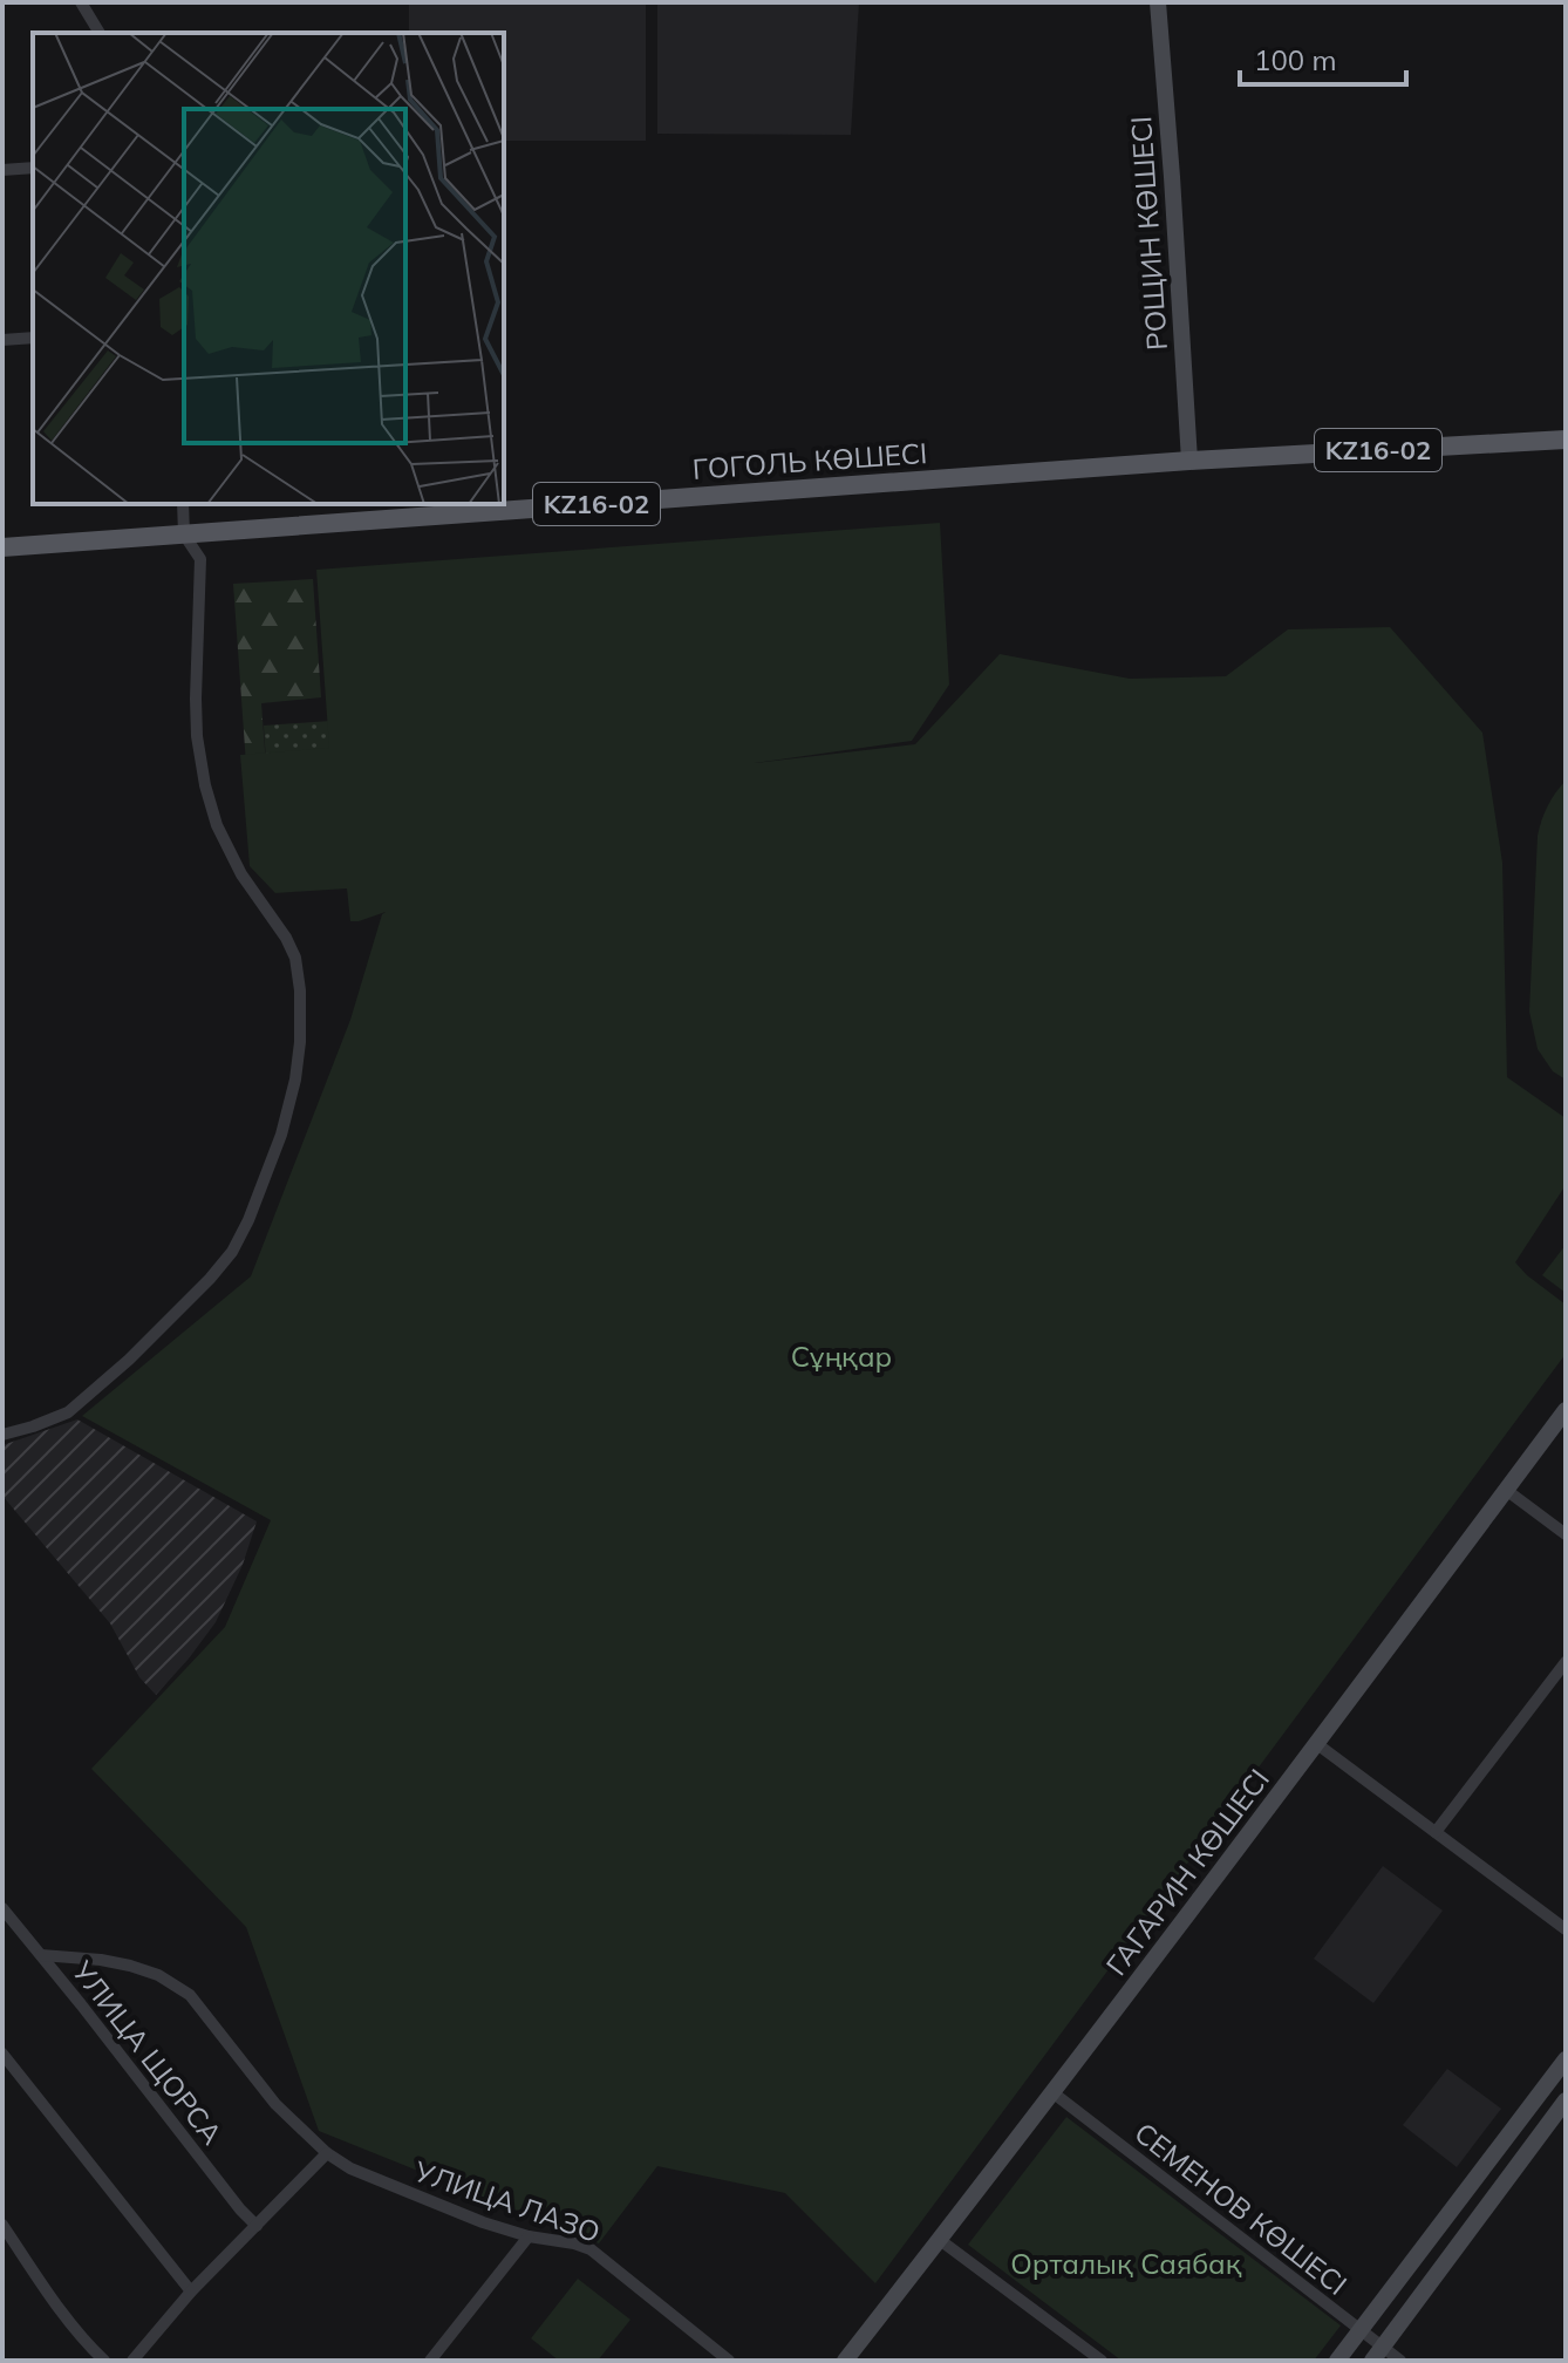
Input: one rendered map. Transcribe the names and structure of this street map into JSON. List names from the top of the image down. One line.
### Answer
{"streets":{"main road":["KZ16-02","ГОГОЛЬ КӨШЕСІ"],"street":["РОЩИН КӨШЕСІ","ГАГАРИН КӨШЕСІ","УЛИЦА ЩОРСА","УЛИЦА ЛАЗО","СЕМЕНОВ КӨШЕСІ"]},"crossings":[["РОЩИН КӨШЕСІ","ГОГОЛЬ КӨШЕСІ"],["ГАГАРИН КӨШЕСІ","СЕМЕНОВ КӨШЕСІ"],["УЛИЦА ЩОРСА","УЛИЦА ЛАЗО"]],"parks":["Сұңқар","Орталық Саябақ"],"scale_bar":"100 m"}
